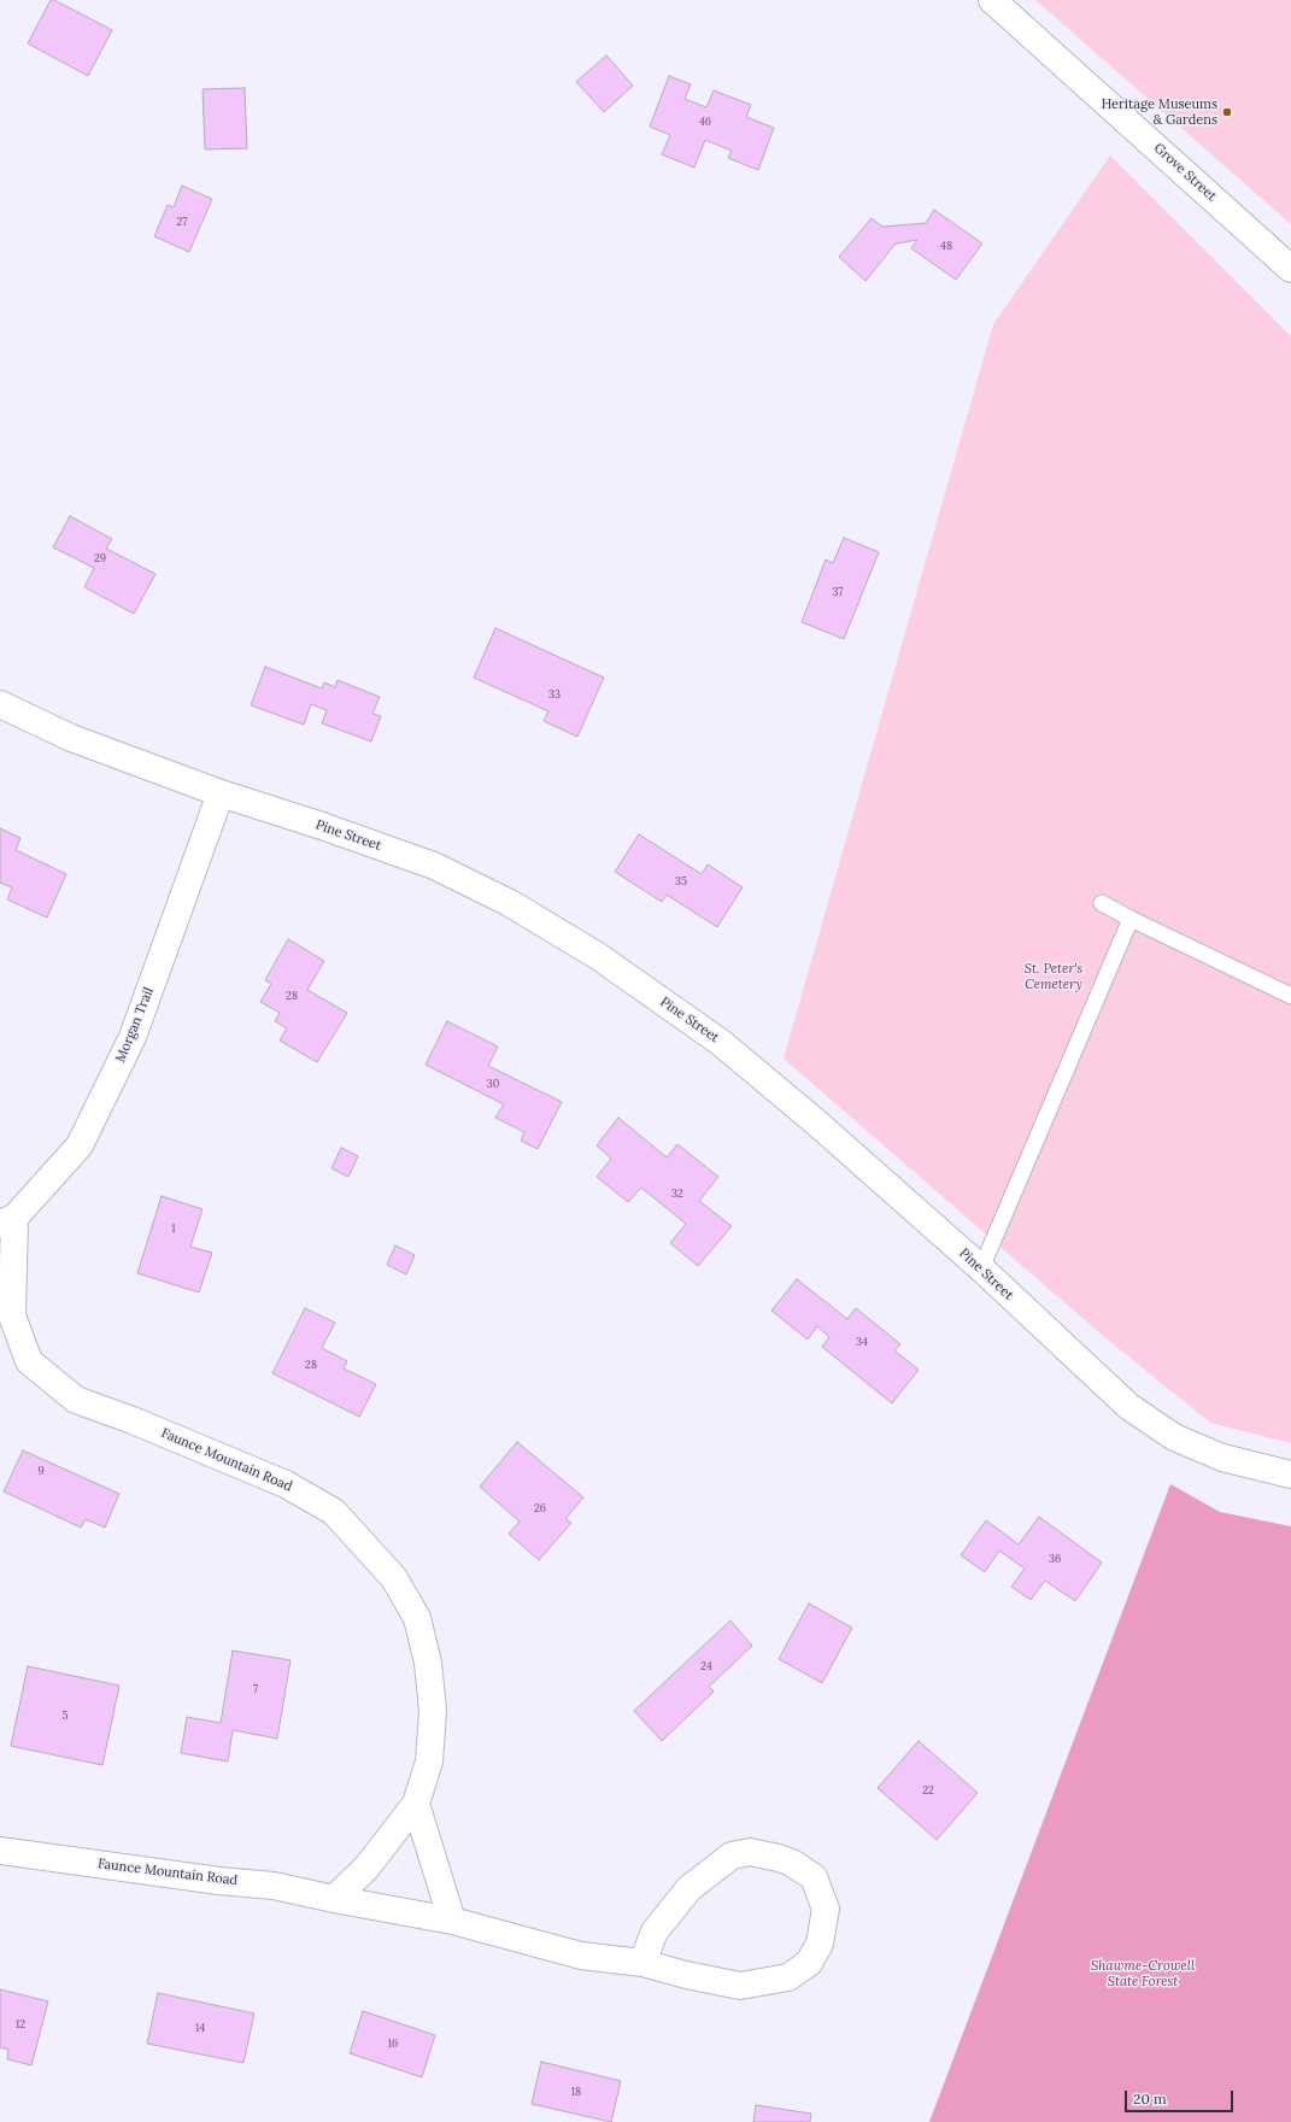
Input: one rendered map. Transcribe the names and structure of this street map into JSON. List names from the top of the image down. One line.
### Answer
{"streets":{"street":["Grove Street","Pine Street","Morgan Trail","Faunce Mountain Road"]},"crossings":[["Pine Street","Morgan Trail"],["Morgan Trail","Faunce Mountain Road"]],"parks":["St. Peter's Cemetery","Shawme-Crowell State Forest"],"places":["Heritage Museums & Gardens"],"house_numbers":["46","27","48","29","37","33","35","28","30","32","1","34","28","9","26","36","24","7","5","22","12","14","16","18"],"scale_bar":"20 m"}
